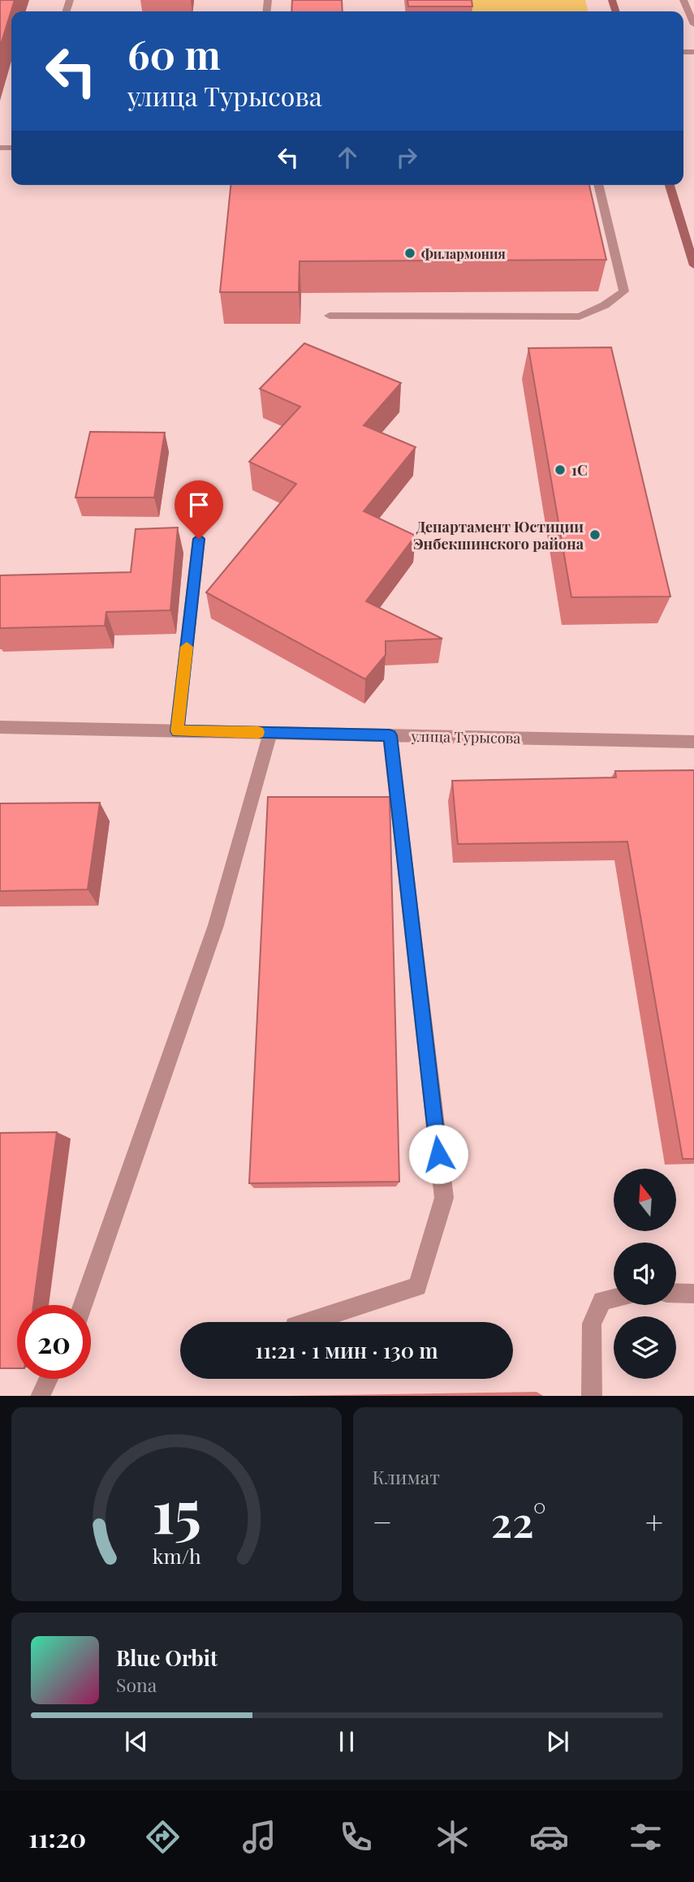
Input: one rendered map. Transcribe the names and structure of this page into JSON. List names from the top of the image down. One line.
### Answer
{"streets":{"street":["улица Турысова"]},"places":["Филармония","1C","Департамент Юстиции Энбекшинского района"],"north":"top","page":{"turn":["60 m","улица Турысова"],"limit":"20","trip":"11:21 · 1 мин · 130 m","tile":"Климат","heat":["−","22°","+"],"song":["Blue Orbit","Sona"],"tabs":"11:20","gauge":["15","km/h"]}}
